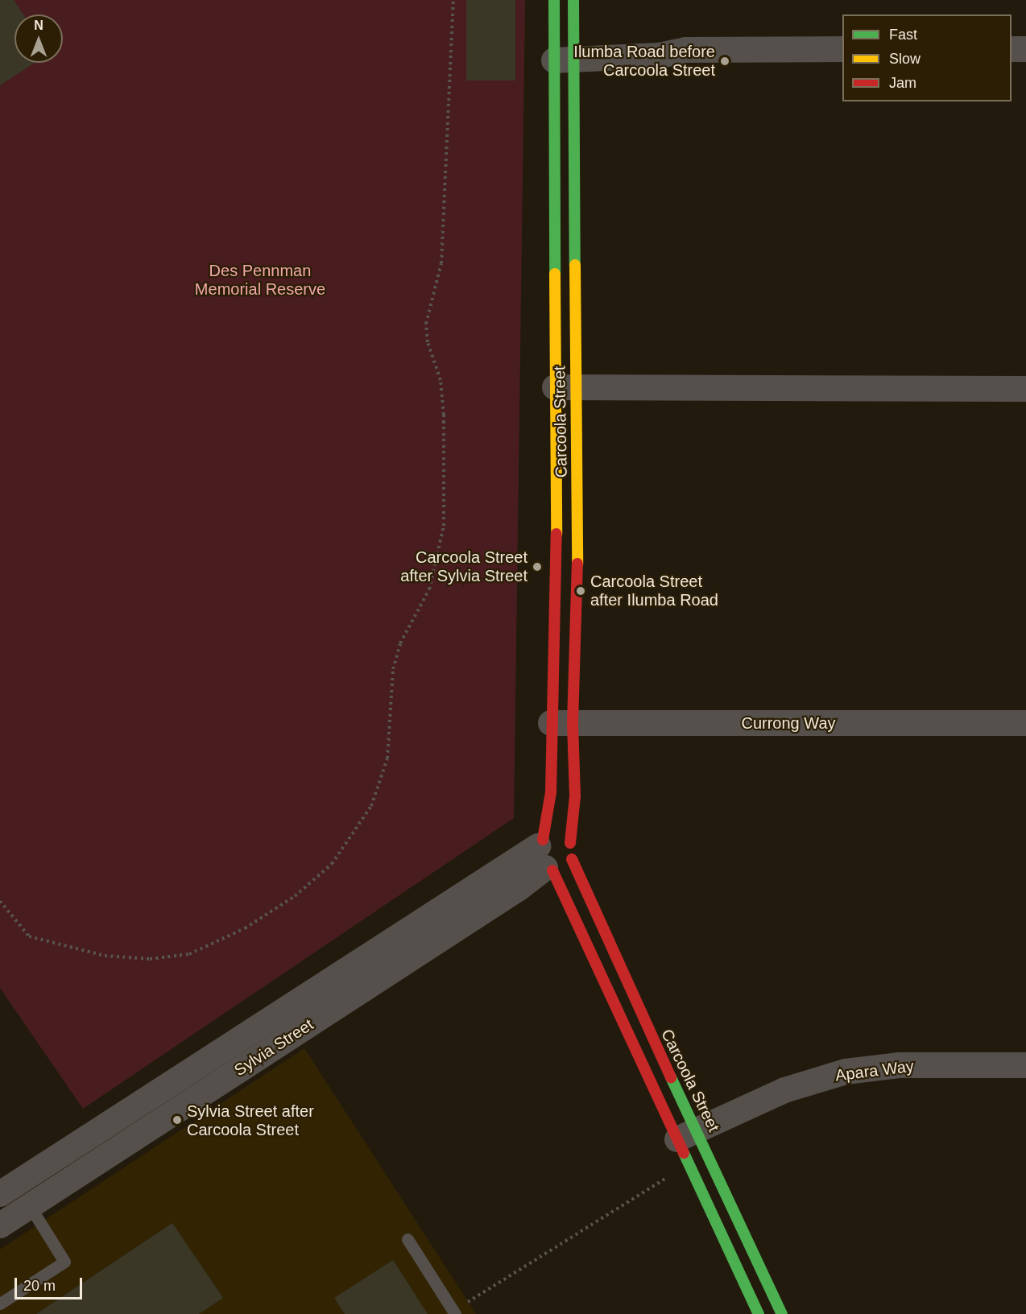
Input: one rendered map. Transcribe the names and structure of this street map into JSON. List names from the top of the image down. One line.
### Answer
{"streets":{"street":["Carcoola Street","Currong Way","Sylvia Street","Apara Way"]},"crossings":[["Carcoola Street","Currong Way"],["Carcoola Street","Sylvia Street"],["Carcoola Street","Apara Way"]],"parks":["Des Pennman Memorial Reserve"],"places":["Ilumba Road before Carcoola Street","Carcoola Street after Sylvia Street","Carcoola Street after Ilumba Road","Sylvia Street after Carcoola Street"],"legend":["Fast","Slow","Jam"],"scale_bar":"20 m","north":"top"}
